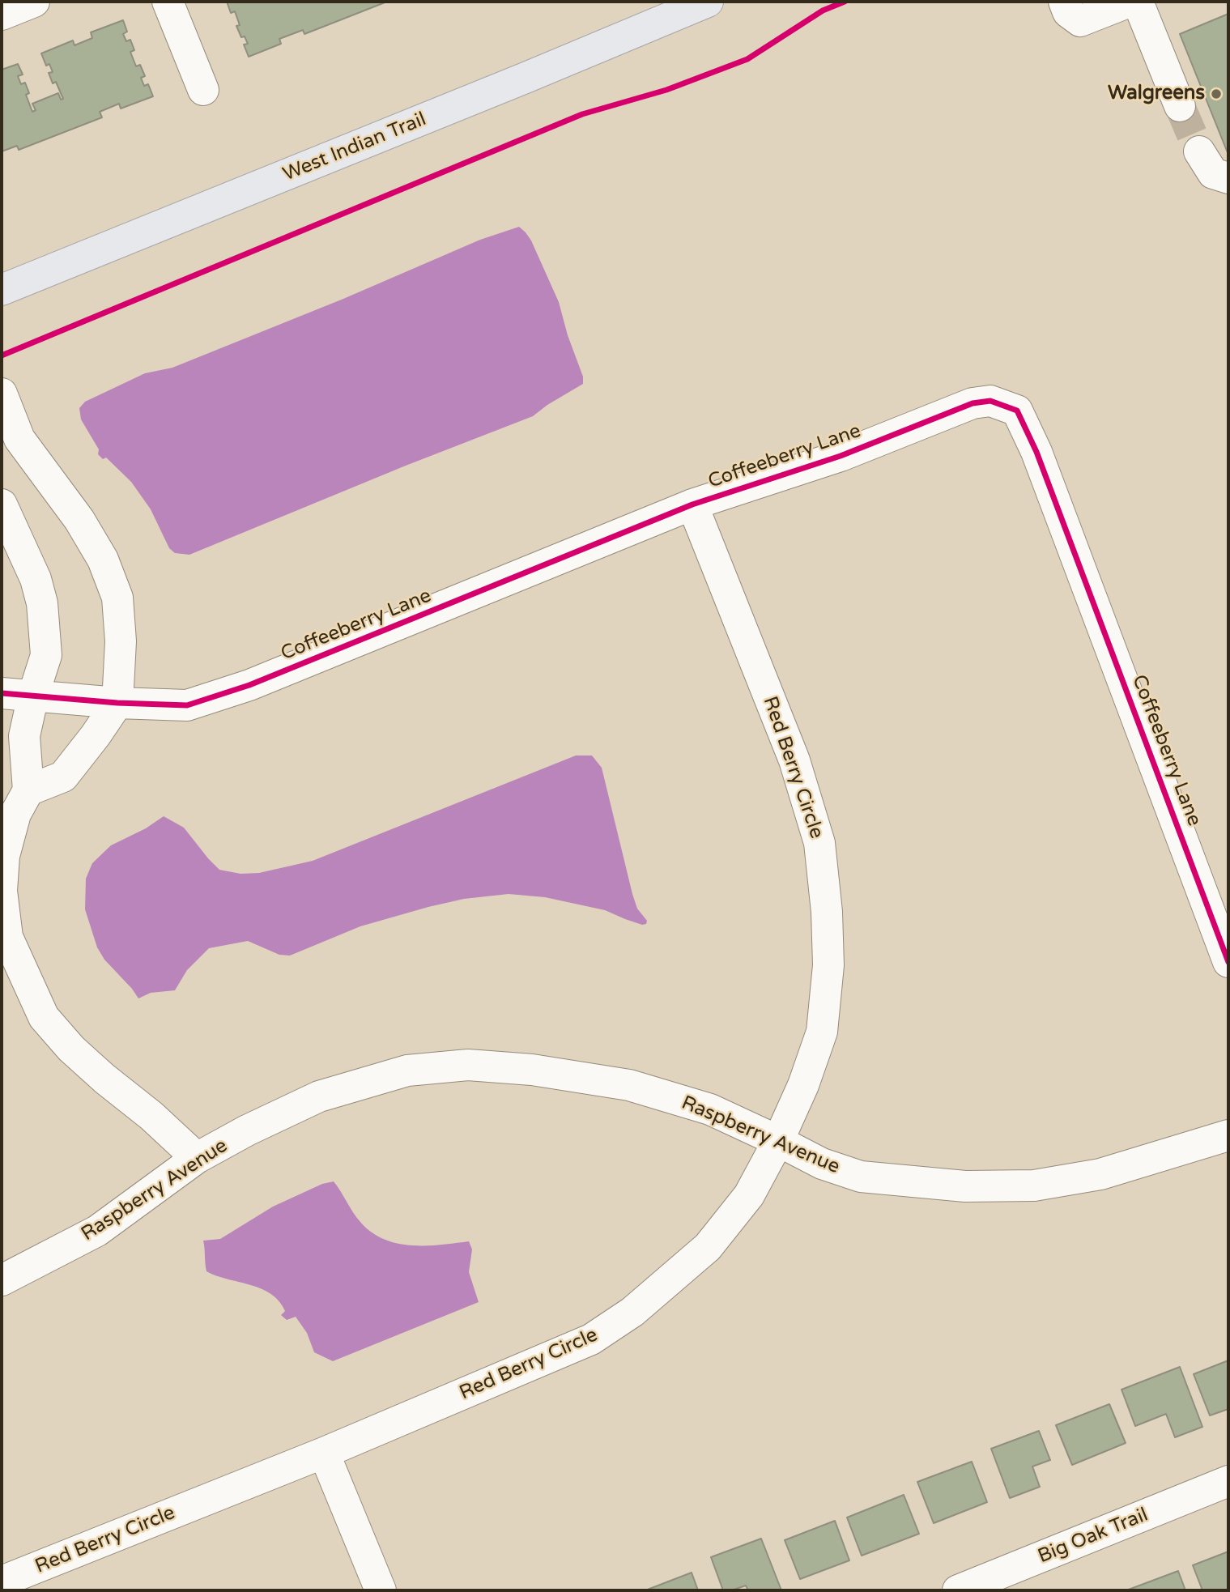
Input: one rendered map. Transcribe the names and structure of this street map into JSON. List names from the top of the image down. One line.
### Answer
{"streets":{"main road":["West Indian Trail"],"street":["Coffeeberry Lane","Red Berry Circle","Raspberry Avenue","Big Oak Trail"]},"crossings":[["Coffeeberry Lane","Red Berry Circle"],["Red Berry Circle","Raspberry Avenue"]],"places":["Walgreens"]}
